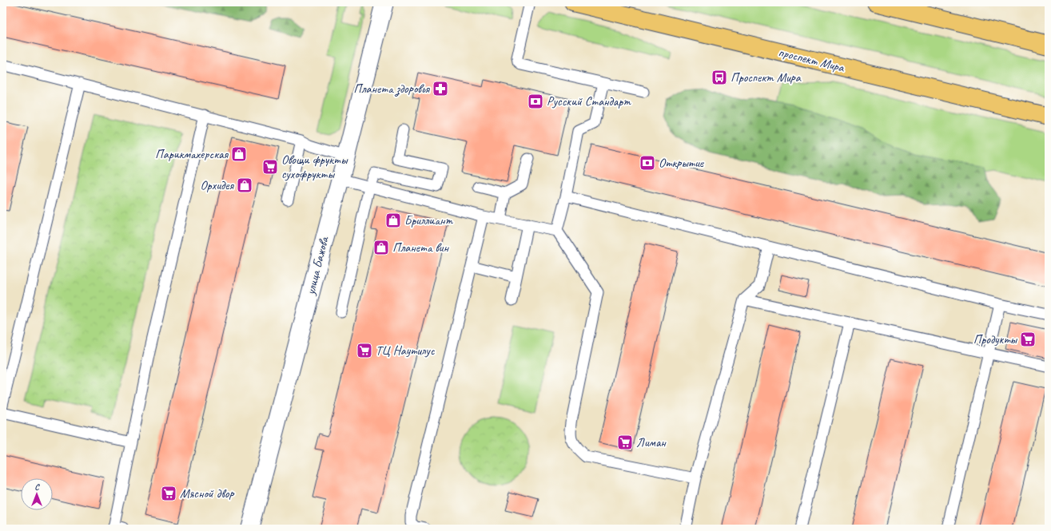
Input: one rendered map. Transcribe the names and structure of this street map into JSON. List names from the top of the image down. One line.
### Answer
{"streets":{"main road":["проспект Мира"],"street":["улица Бажова"]},"places":{"bus stop":["Проспект Мира"],"pharmacy":["Планета здоровья"],"bank":["Русский Стандарт","Открытие"],"shop":["Парикмахерская","Орхидея","Бриллиант","Планета вин"],"supermarket":["Овощи фрукты сухофрукты","Продукты","ТЦ Наутилус","Лиман","Мясной двор"]},"north":"top"}
